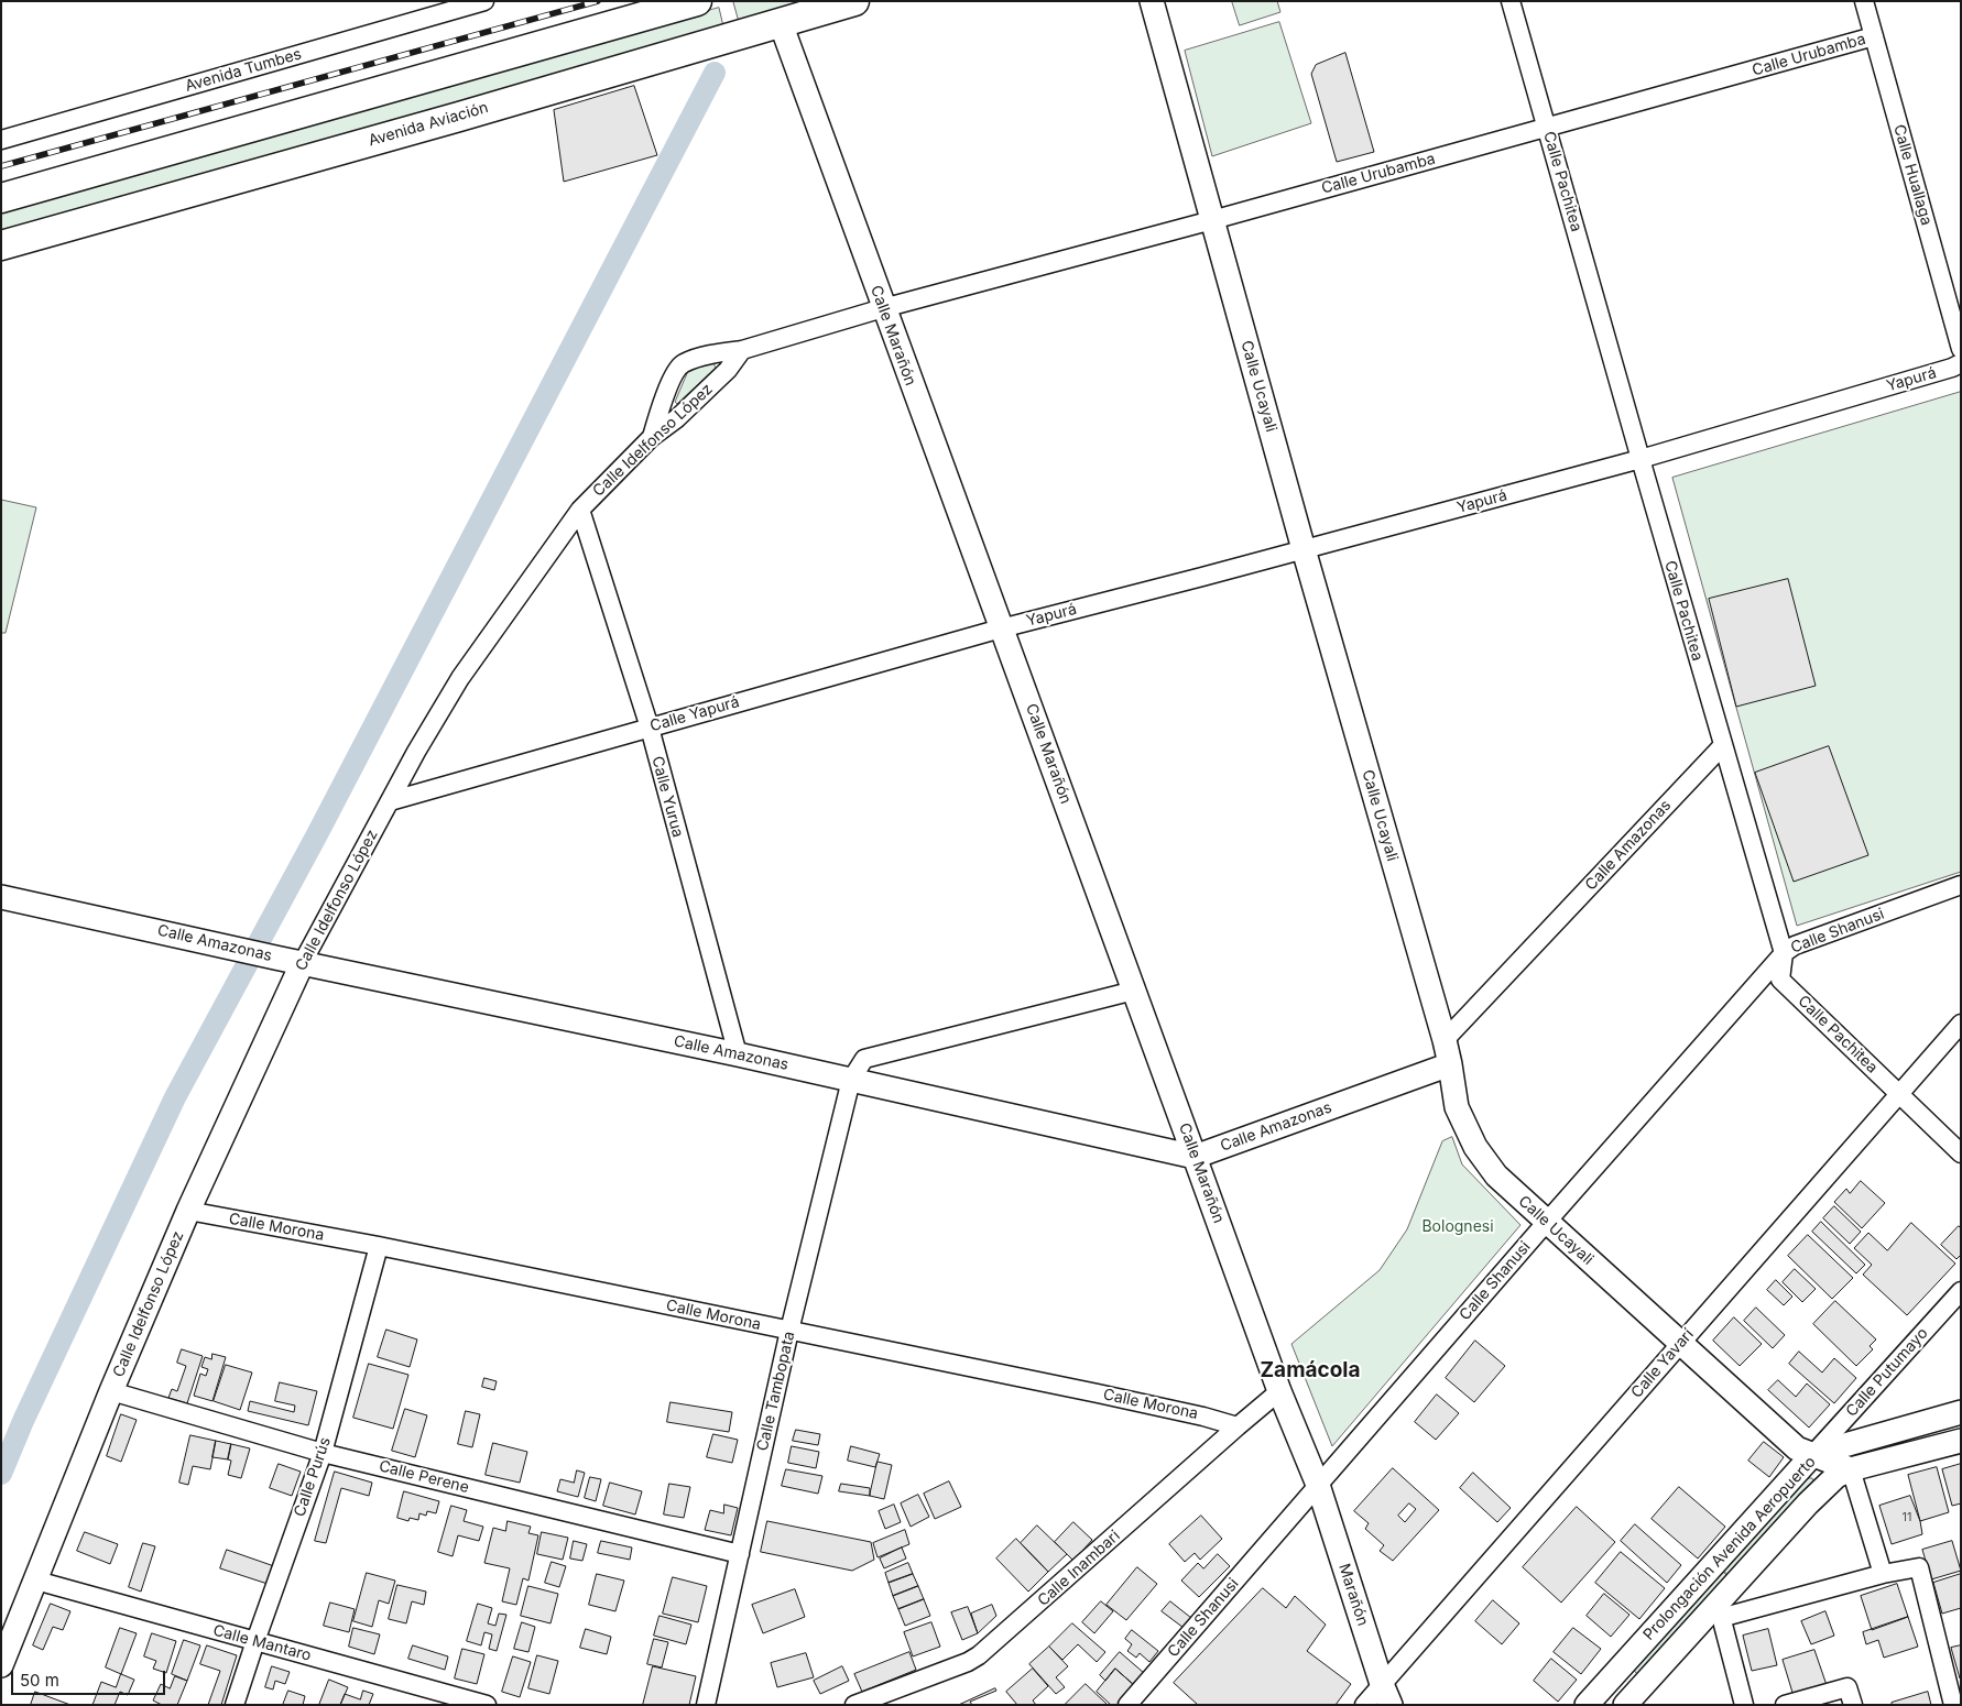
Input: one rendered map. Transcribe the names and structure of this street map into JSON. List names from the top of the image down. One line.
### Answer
{"streets":{"main road":["Avenida Aviación"],"street":["Calle Urubamba","Avenida Tumbes","Calle Huallaga","Calle Pachitea","Calle Marañón","Yapurá","Calle Ucayali","Calle Idelfonso López","Calle Yapurá","Calle Yurua","Calle Amazonas","Calle Shanusi","Calle Morona","Calle Yavarí","Calle Putumayo","Calle Tambopata","Calle Purús","Calle Perene","Prolongación Avenida Aeropuerto","Calle Inambari","Marañón","Calle Mantaro"]},"crossings":[["Calle Urubamba","Calle Huallaga"],["Calle Urubamba","Calle Pachitea"],["Calle Urubamba","Calle Marañón"],["Calle Urubamba","Calle Ucayali"],["Avenida Aviación","Calle Marañón"],["Calle Pachitea","Yapurá"],["Calle Pachitea","Calle Amazonas"],["Calle Pachitea","Calle Shanusi"],["Calle Pachitea","Calle Yavarí"],["Calle Marañón","Yapurá"],["Calle Marañón","Calle Yapurá"],["Calle Marañón","Calle Amazonas"],["Calle Marañón","Calle Shanusi"],["Calle Marañón","Calle Inambari"],["Calle Marañón","Marañón"],["Yapurá","Calle Ucayali"],["Yapurá","Calle Yapurá"],["Calle Ucayali","Calle Amazonas"],["Calle Ucayali","Calle Shanusi"],["Calle Ucayali","Calle Yavarí"],["Calle Ucayali","Calle Putumayo"],["Calle Ucayali","Prolongación Avenida Aeropuerto"],["Calle Idelfonso López","Calle Yapurá"],["Calle Idelfonso López","Calle Yurua"],["Calle Idelfonso López","Calle Amazonas"],["Calle Idelfonso López","Calle Morona"],["Calle Idelfonso López","Calle Perene"],["Calle Idelfonso López","Calle Mantaro"],["Calle Yapurá","Calle Yurua"],["Calle Yurua","Calle Amazonas"],["Calle Amazonas","Calle Tambopata"],["Calle Shanusi","Marañón"],["Calle Morona","Calle Tambopata"],["Calle Morona","Calle Purús"],["Calle Morona","Calle Inambari"],["Calle Yavarí","Marañón"],["Calle Putumayo","Prolongación Avenida Aeropuerto"],["Calle Tambopata","Calle Perene"],["Calle Purús","Calle Perene"],["Calle Purús","Calle Mantaro"]],"districts":["Zamácola"],"parks":["Bolognesi"],"house_numbers":["11"],"scale_bar":"50 m"}
